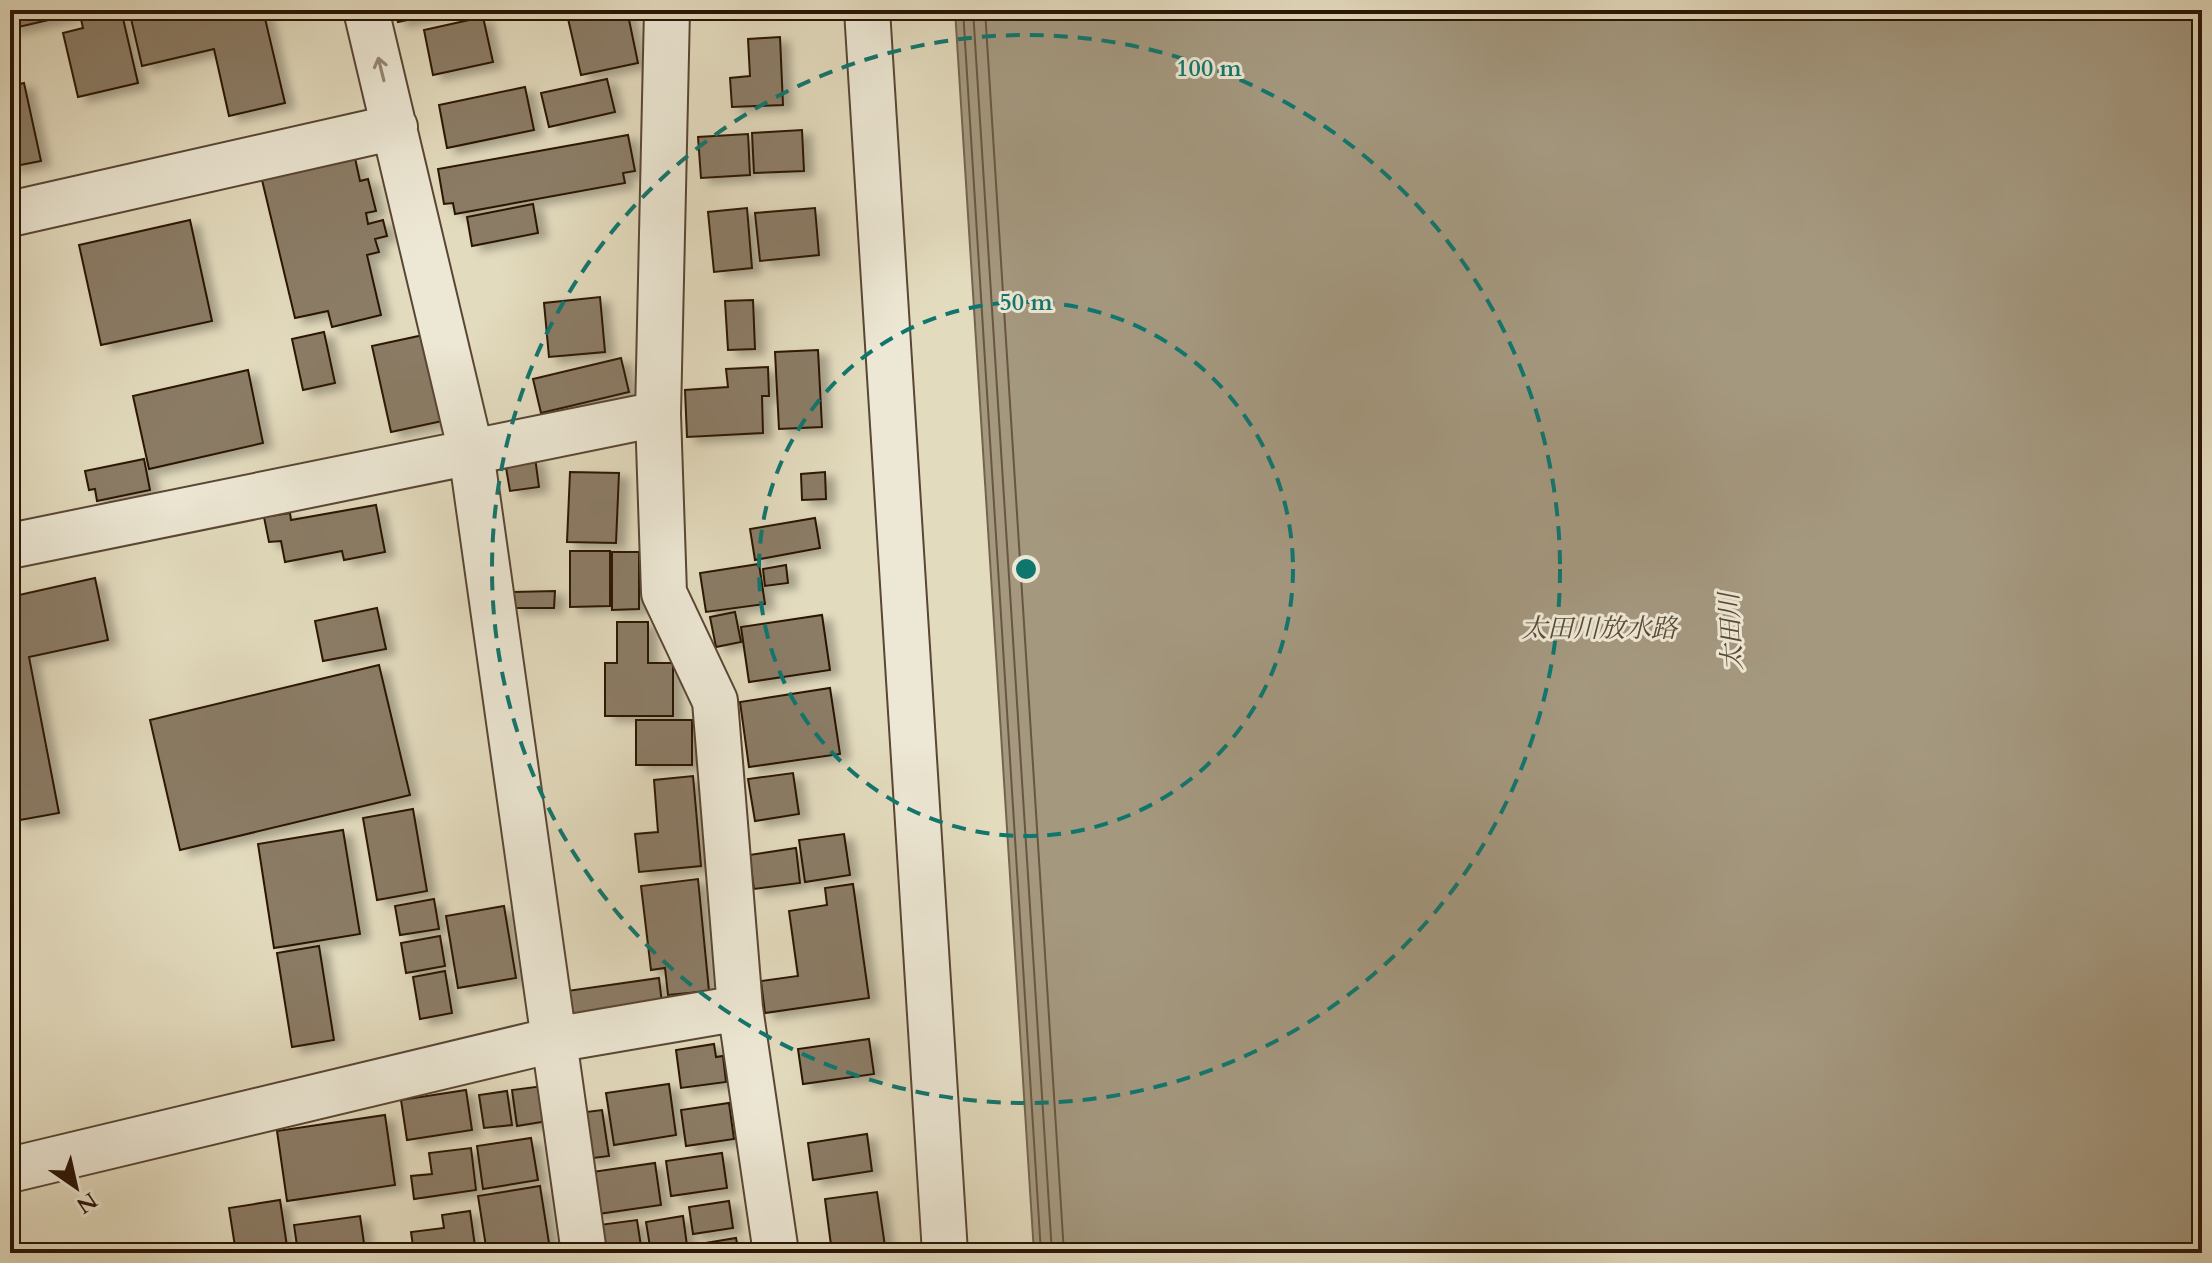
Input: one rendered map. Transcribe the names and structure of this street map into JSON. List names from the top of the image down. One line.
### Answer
{"water":["太田川放水路","太田川"],"north":"bottom right","rings":["100 m","50 m"]}
